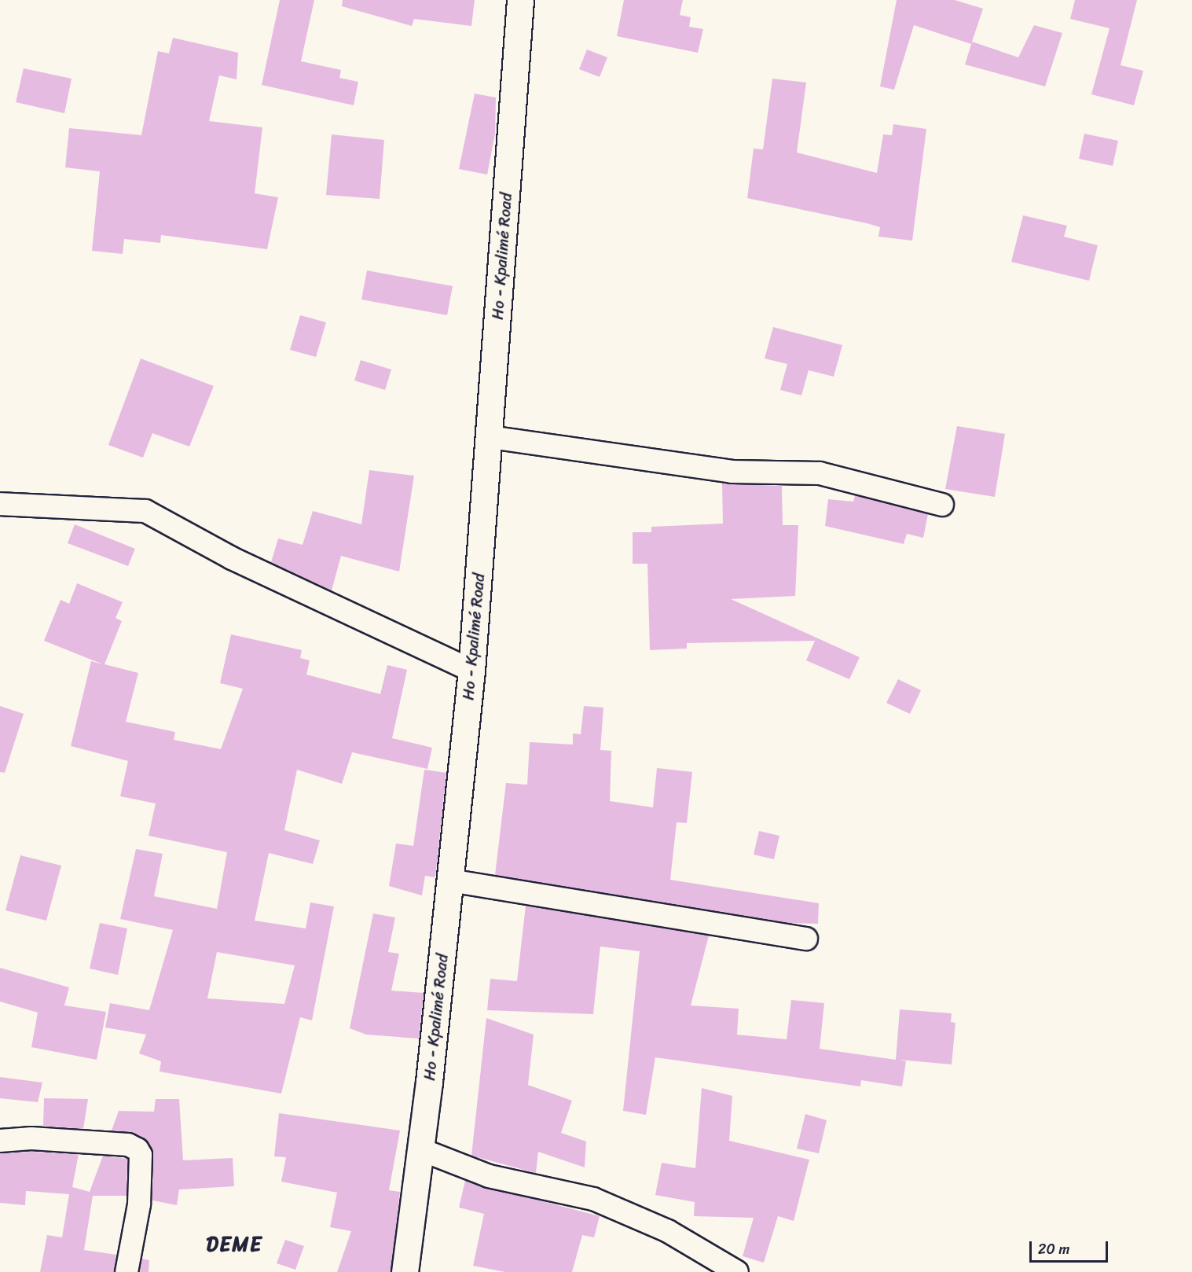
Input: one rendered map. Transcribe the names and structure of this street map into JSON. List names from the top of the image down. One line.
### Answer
{"streets":{"main road":["Ho - Kpalimé Road"]},"districts":["DEME"],"scale_bar":"20 m"}
